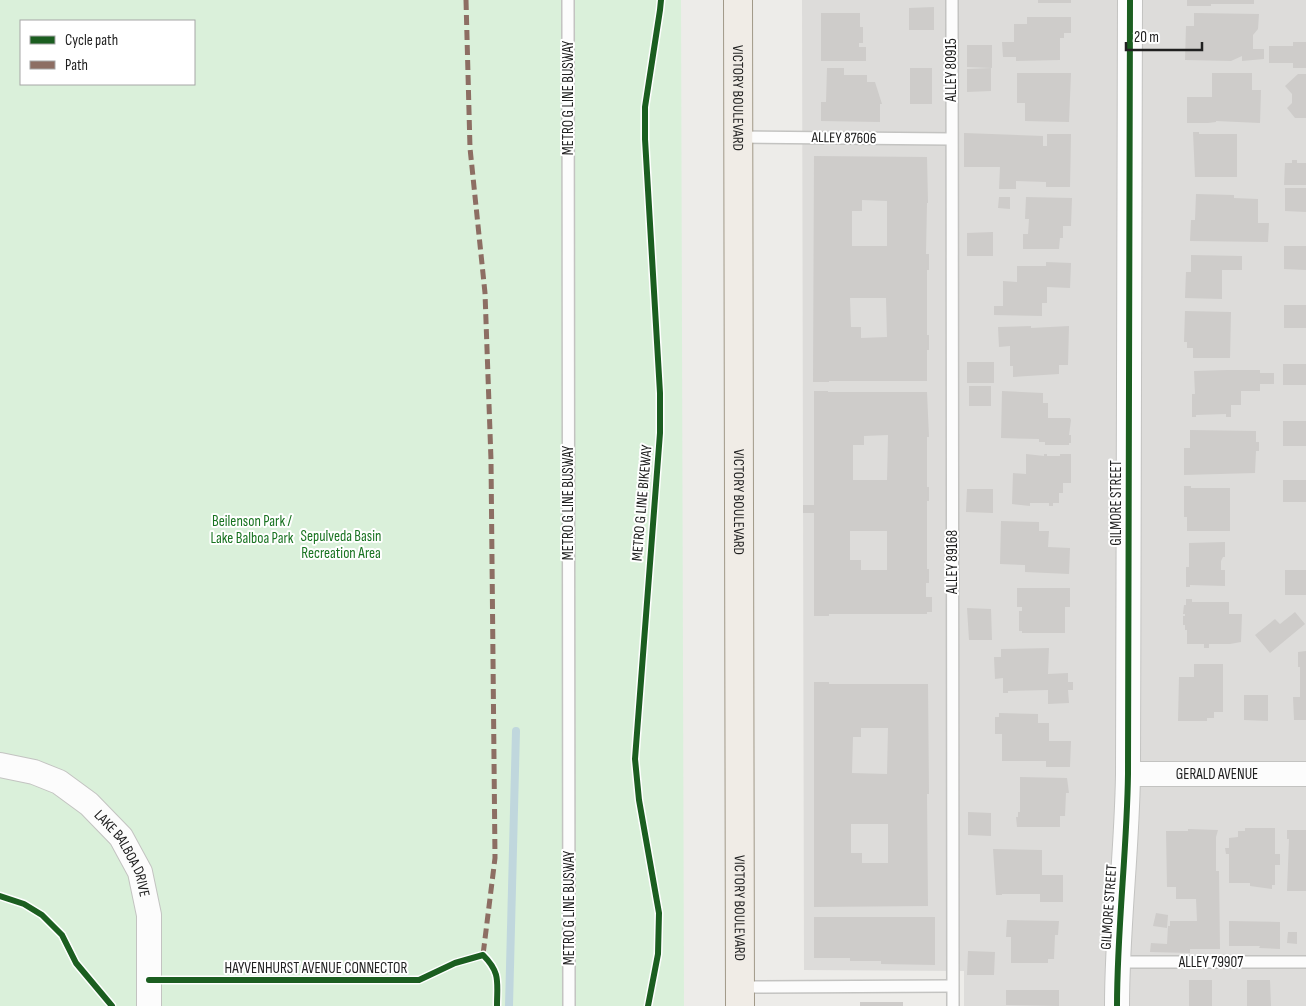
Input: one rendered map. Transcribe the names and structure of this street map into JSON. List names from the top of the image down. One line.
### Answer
{"streets":{"main road":["VICTORY BOULEVARD"],"street":["GILMORE STREET","GERALD AVENUE","LAKE BALBOA DRIVE"],"lane":["ALLEY 80915","METRO G LINE BUSWAY","ALLEY 87606","ALLEY 89168","ALLEY 79907"],"cycle path":["METRO G LINE BIKEWAY","HAYVENHURST AVENUE CONNECTOR"]},"crossings":[["ALLEY 80915","ALLEY 87606"],["ALLEY 80915","ALLEY 89168"],["VICTORY BOULEVARD","ALLEY 87606"],["ALLEY 87606","ALLEY 89168"],["GILMORE STREET","GERALD AVENUE"],["GILMORE STREET","ALLEY 79907"]],"parks":["Beilenson Park / Lake Balboa Park","Sepulveda Basin Recreation Area"],"legend":["Cycle path","Path"],"scale_bar":"20 m"}
